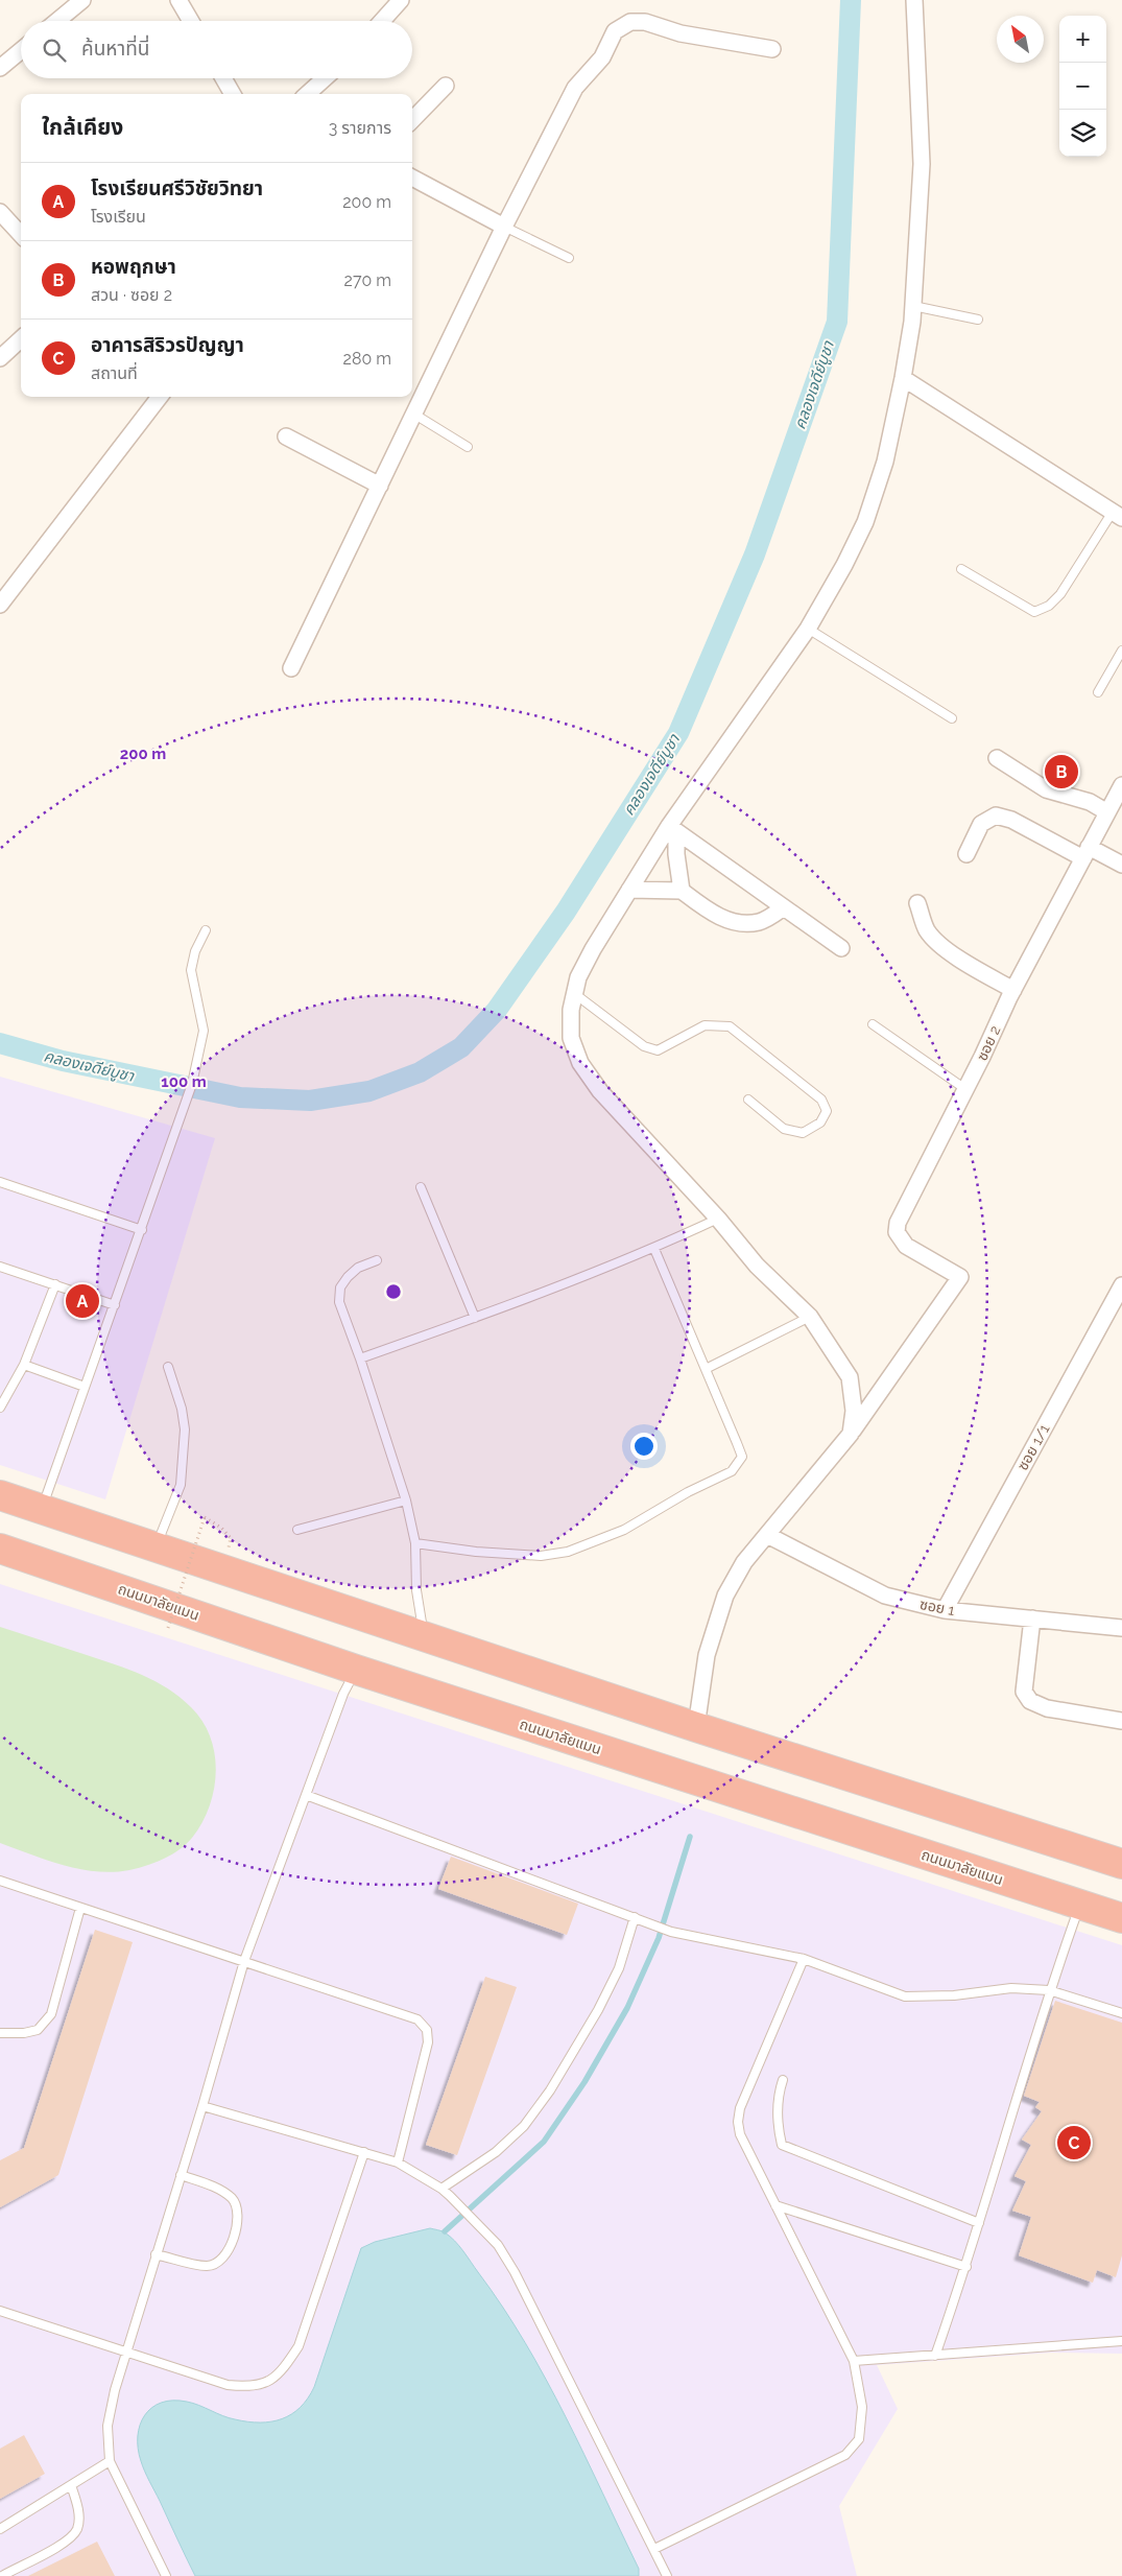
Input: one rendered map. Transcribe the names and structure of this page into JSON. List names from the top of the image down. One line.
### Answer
{"streets":{"highway":["ถนนมาลัยแมน"],"street":["ซอย 2","ซอย 1/1","ซอย 1"]},"crossings":[["ซอย 1/1","ซอย 1"]],"water":["คลองเจดีย์บูชา"],"north":"top left","page":{"map_buttons":["+","−"],"search":"ค้นหาที่นี่","heading":["ใกล้เคียง","3 รายการ"],"list":[{"mark":"A","name":"โรงเรียนศรีวิชัยวิทยา","note":"โรงเรียน","value":"200 m"},{"mark":"B","name":"หอพฤกษา","note":"สวน · ซอย 2","value":"270 m"},{"mark":"C","name":"อาคารสิริวรปัญญา","note":"สถานที่","value":"280 m"}],"pins":["B","A","C"]},"rings":["200 m","100 m"]}
